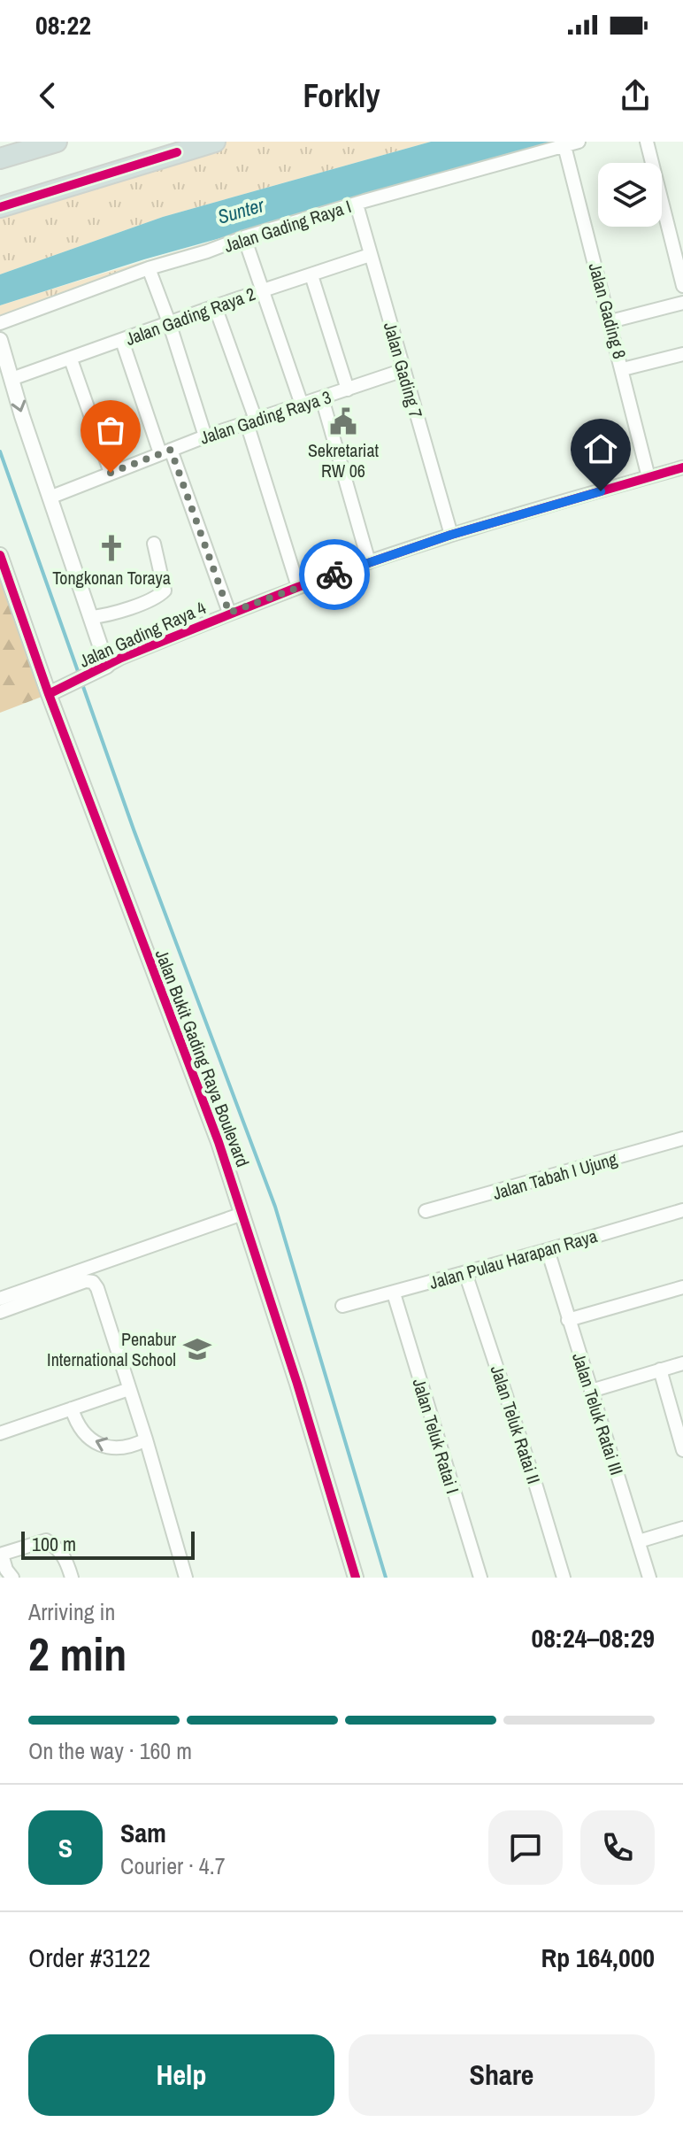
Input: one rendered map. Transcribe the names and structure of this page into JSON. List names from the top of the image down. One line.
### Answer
{"streets":{"street":["Jalan Gading Raya I","Jalan Gading 8","Jalan Gading Raya 2","Jalan Gading 7","Jalan Gading Raya 3","Jalan Gading Raya 4","Jalan Bukit Gading Raya Boulevard","Jalan Tabah I Ujung","Jalan Pulau Harapan Raya","Jalan Teluk Ratai III","Jalan Teluk Ratai II","Jalan Teluk Ratai I"]},"crossings":[["Jalan Gading Raya I","Jalan Gading 8"],["Jalan Gading Raya I","Jalan Gading 7"],["Jalan Gading 8","Jalan Gading Raya 4"],["Jalan Gading Raya 2","Jalan Gading 7"],["Jalan Gading 7","Jalan Gading Raya 3"],["Jalan Gading 7","Jalan Gading Raya 4"],["Jalan Gading Raya 4","Jalan Bukit Gading Raya Boulevard"],["Jalan Pulau Harapan Raya","Jalan Teluk Ratai III"],["Jalan Pulau Harapan Raya","Jalan Teluk Ratai II"],["Jalan Pulau Harapan Raya","Jalan Teluk Ratai I"]],"water":["Sunter"],"places":{"public building":["Sekretariat RW 06"],"church":["Tongkonan Toraya"],"school or university":["Penabur International School"]},"scale_bar":"100 m","page":{"status":"08:22","header":"Forkly","scale":"100 m","heading":["2 min","Arriving in","08:24–08:29"],"panel":["Sam","Courier · 4.7","Order #3122","Rp 164,000"],"bar":"On the way · 160 m","round":"S","buttons":["Help","Share"]}}
